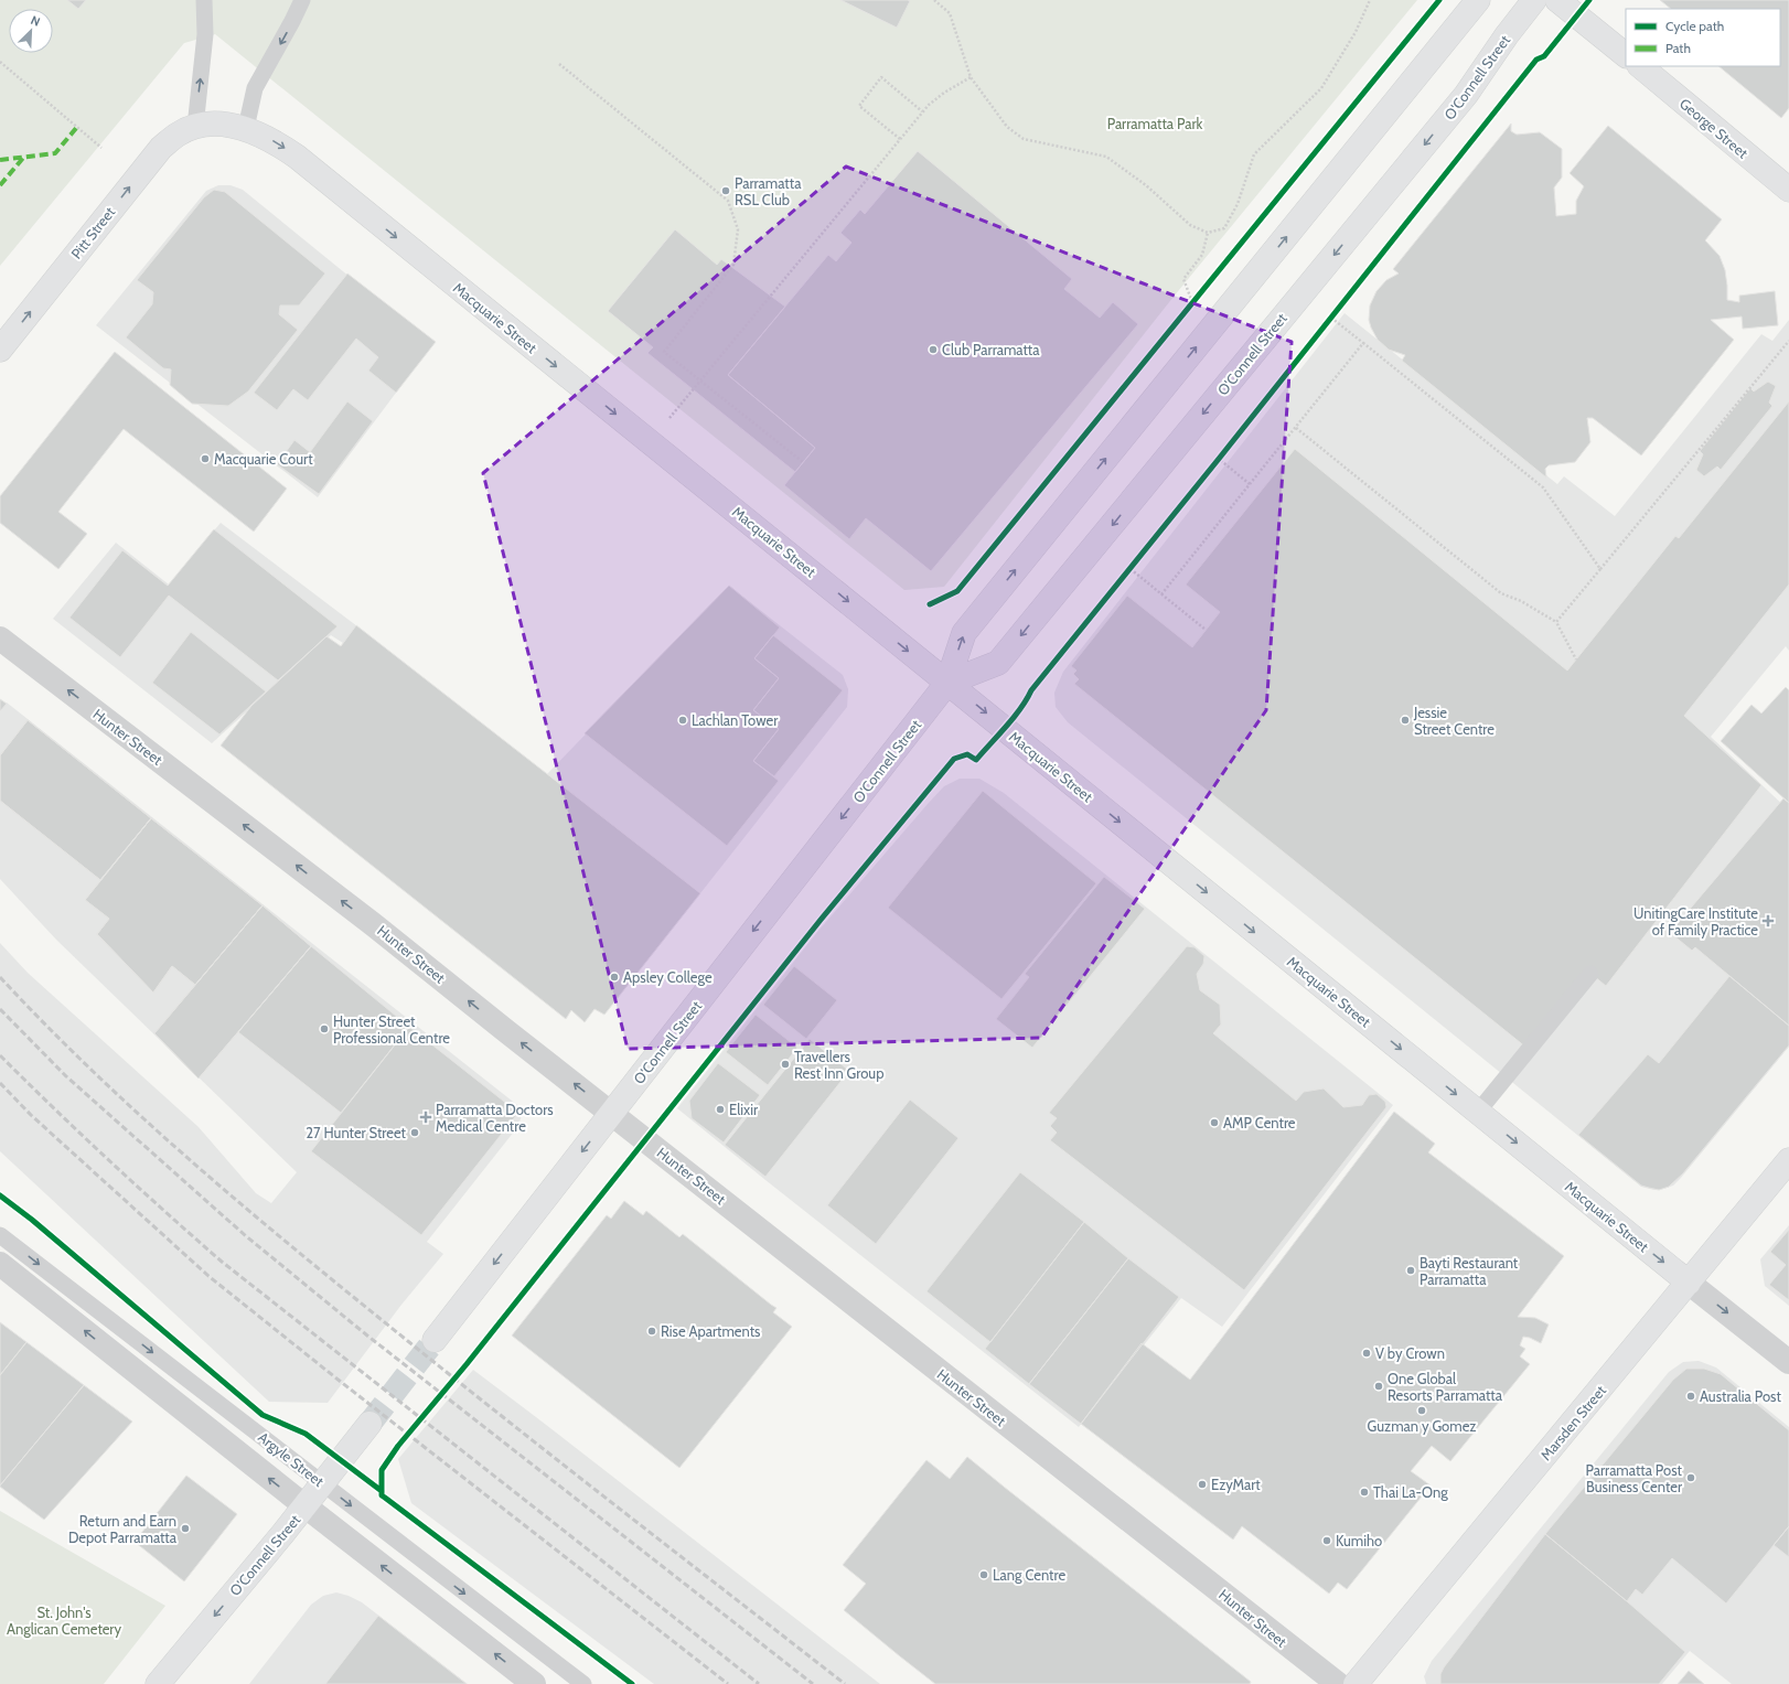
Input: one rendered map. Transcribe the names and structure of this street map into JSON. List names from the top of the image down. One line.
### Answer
{"streets":{"main road":["O'Connell Street","George Street","Pitt Street","Macquarie Street","Marsden Street"],"street":["Hunter Street","Argyle Street"]},"crossings":[["O'Connell Street","Macquarie Street"],["O'Connell Street","Hunter Street"],["O'Connell Street","Argyle Street"],["Pitt Street","Macquarie Street"],["Macquarie Street","Marsden Street"]],"one_way":["Pitt Street","Macquarie Street","Hunter Street"],"parks":["Parramatta Park","St. John's Anglican Cemetery"],"places":{"other":["Parramatta RSL Club","Club Parramatta","Macquarie Court","Lachlan Tower","Jessie Street Centre","Apsley College","Hunter Street Professional Centre","Travellers Rest Inn Group","Elixir","AMP Centre","27 Hunter Street","Bayti Restaurant Parramatta","Rise Apartments","V by Crown","One Global Resorts Parramatta","Australia Post","Guzman y Gomez","Parramatta Post Business Center","EzyMart","Thai La-Ong","Return and Earn Depot Parramatta","Kumiho","Lang Centre"],"health":["UnitingCare Institute of Family Practice","Parramatta Doctors Medical Centre"]},"legend":["Cycle path","Path"],"north":"top right"}
